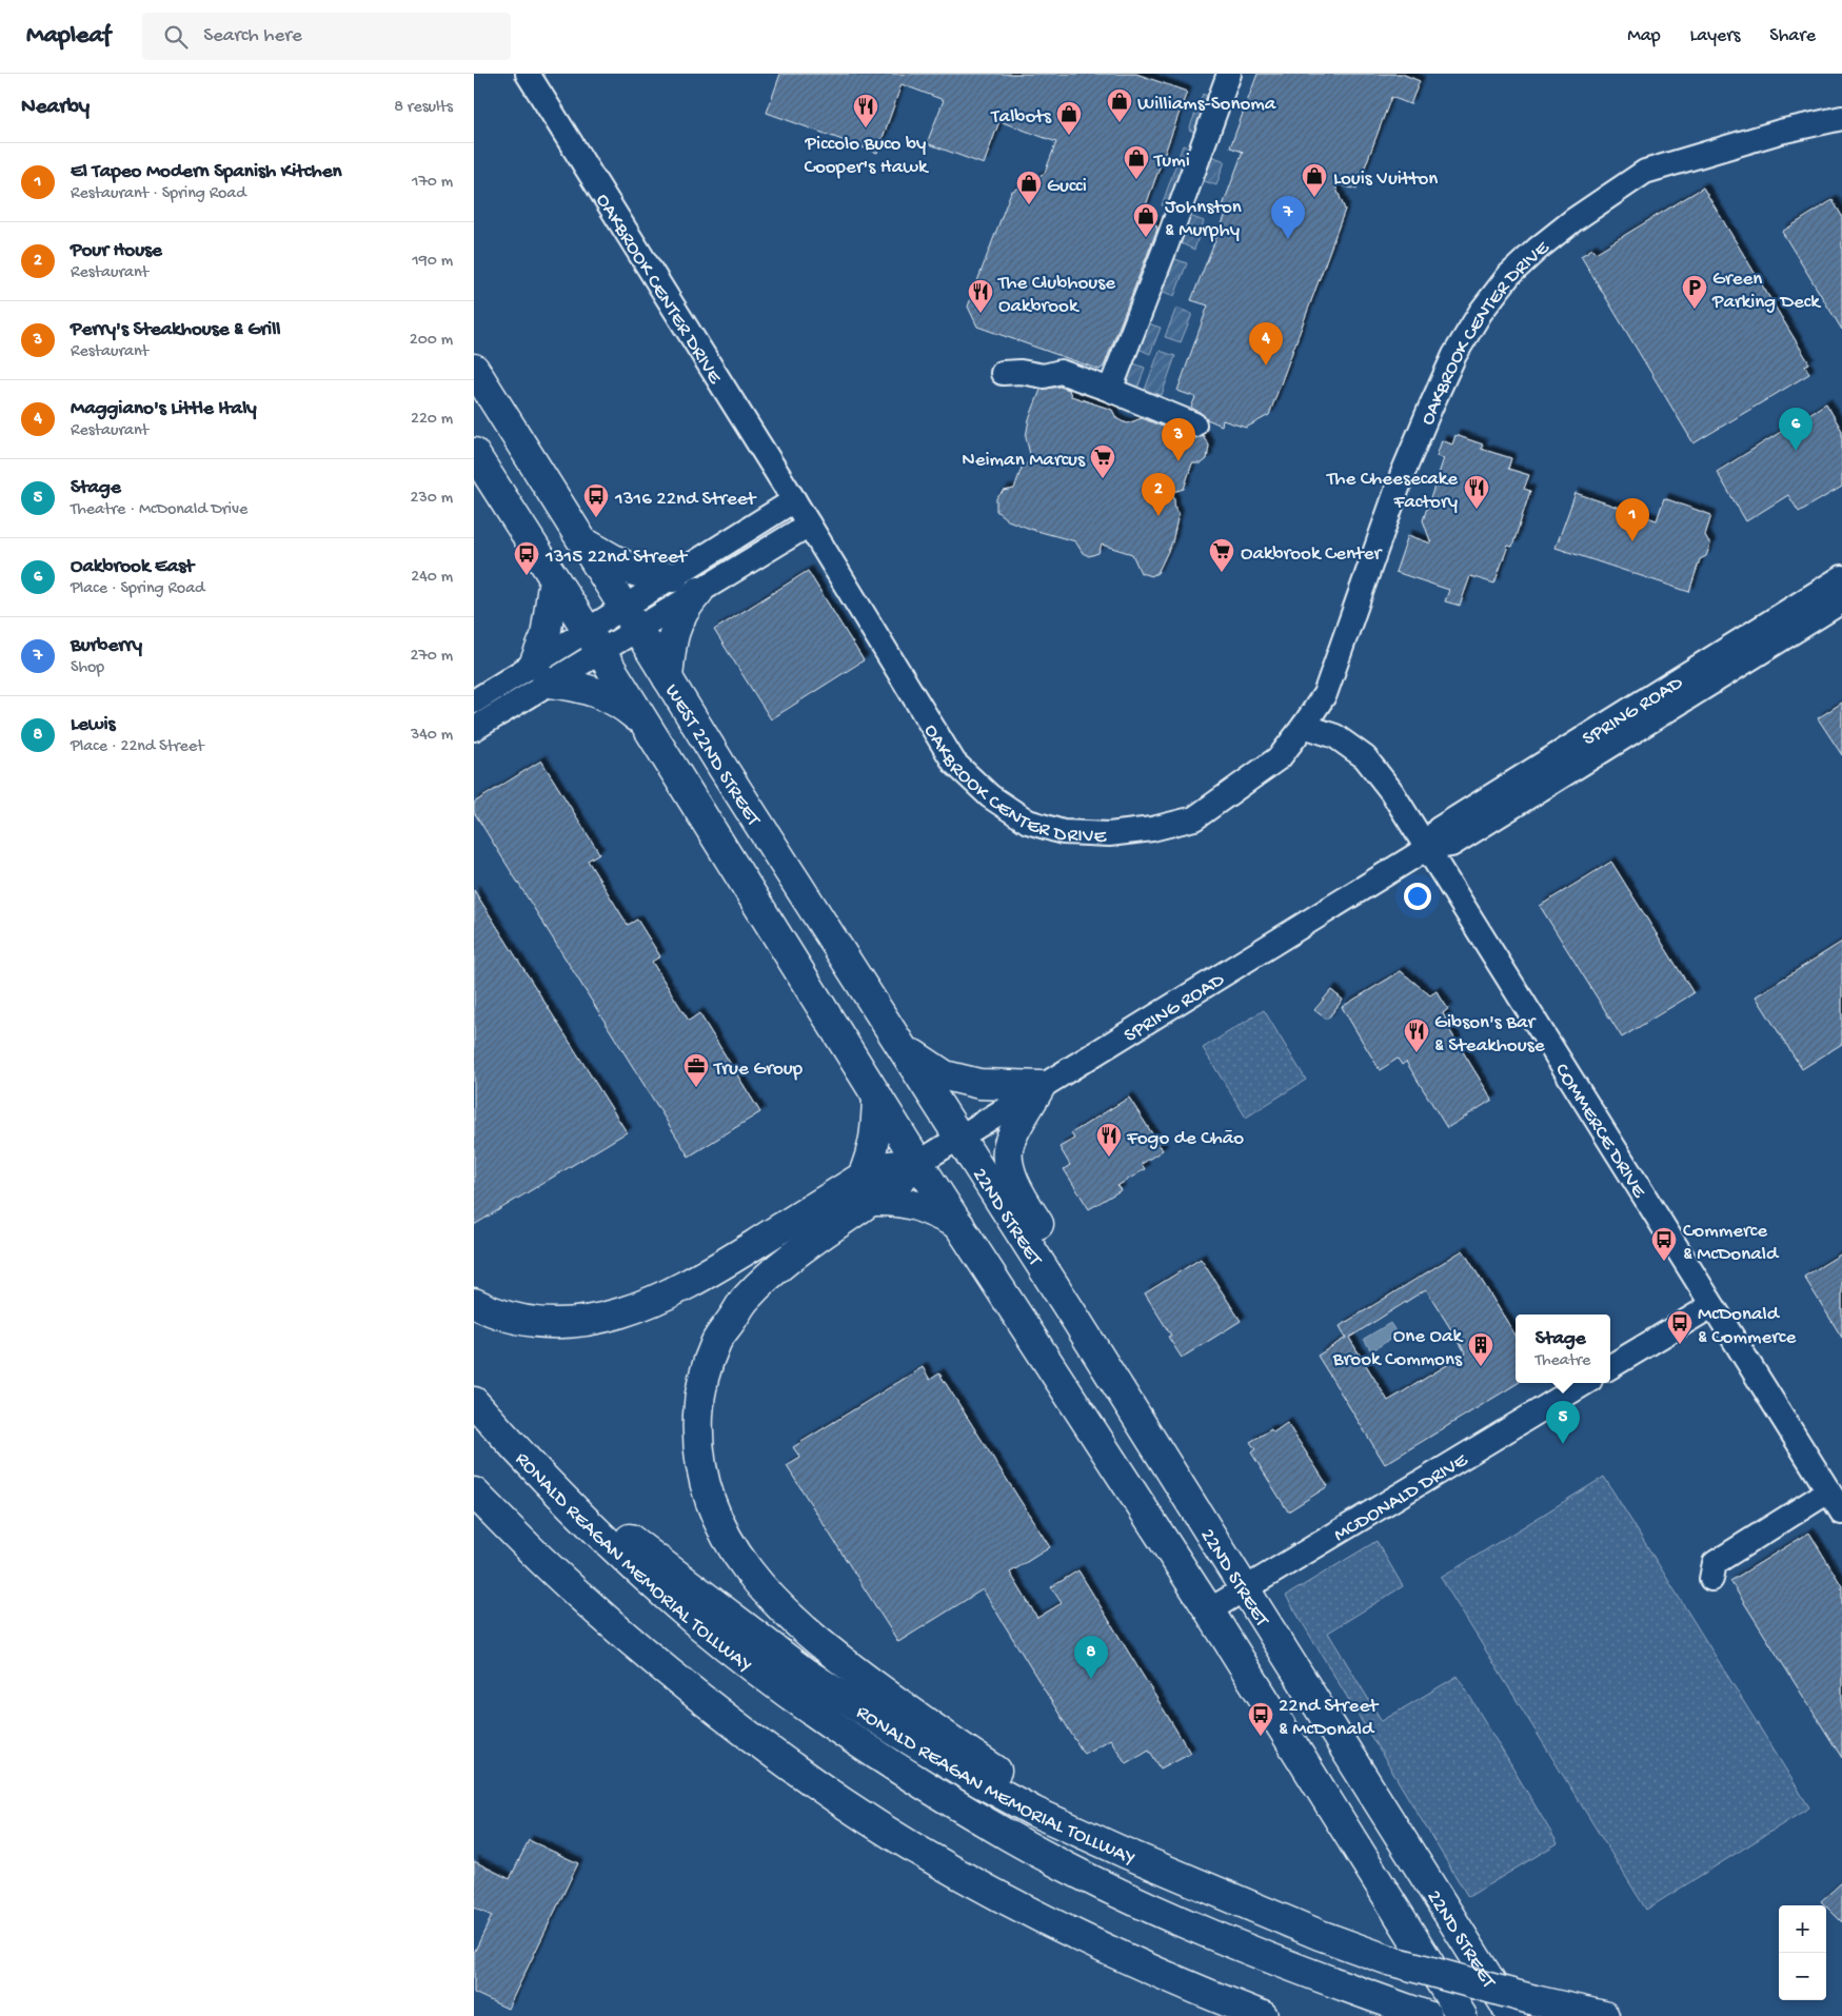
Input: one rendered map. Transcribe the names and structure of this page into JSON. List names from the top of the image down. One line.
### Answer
{"streets":{"main road":["WEST 22ND STREET","22ND STREET","RONALD REAGAN MEMORIAL TOLLWAY"],"street":["OAKBROOK CENTER DRIVE","SPRING ROAD","COMMERCE DRIVE","MCDONALD DRIVE"]},"crossings":[["SPRING ROAD","WEST 22ND STREET"],["SPRING ROAD","COMMERCE DRIVE"],["SPRING ROAD","22ND STREET"],["WEST 22ND STREET","22ND STREET"],["22ND STREET","MCDONALD DRIVE"],["22ND STREET","RONALD REAGAN MEMORIAL TOLLWAY"]],"places":{"shop":["Williams-Sonoma","Talbots","Tumi","Louis Vuitton","Gucci","Johnston & Murphy"],"restaurant":["Piccolo Buco by Cooper's Hawk","The Clubhouse Oakbrook","The Cheesecake Factory","Gibson's Bar & Steakhouse","Fogo de Chão"],"parking":["Green Parking Deck"],"supermarket":["Neiman Marcus","Oakbrook Center"],"bus stop":["1316 22nd Street","1315 22nd Street","Commerce & McDonald","McDonald & Commerce","22nd Street & McDonald"],"office":["True Group"],"building":["One Oak Brook Commons"]},"page":{"header":"Mapleaf","search":"Search here","nav":["Map","Layers","Share"],"heading":["Nearby","8 results"],"list":[{"mark":"1","name":"El Tapeo Modern Spanish Kitchen","note":"Restaurant · Spring Road","value":"170 m"},{"mark":"2","name":"Pour House","note":"Restaurant","value":"190 m"},{"mark":"3","name":"Perry's Steakhouse & Grill","note":"Restaurant","value":"200 m"},{"mark":"4","name":"Maggiano's Little Italy","note":"Restaurant","value":"220 m"},{"mark":"5","name":"Stage","note":"Theatre · McDonald Drive","value":"230 m"},{"mark":"6","name":"Oakbrook East","note":"Place · Spring Road","value":"240 m"},{"mark":"7","name":"Burberry","note":"Shop","value":"270 m"},{"mark":"8","name":"Lewis","note":"Place · 22nd Street","value":"340 m"}],"pins":["7","4","6","3","2","1","5","8"],"popup":["Stage","Theatre"],"map_buttons":["+","−"]}}
